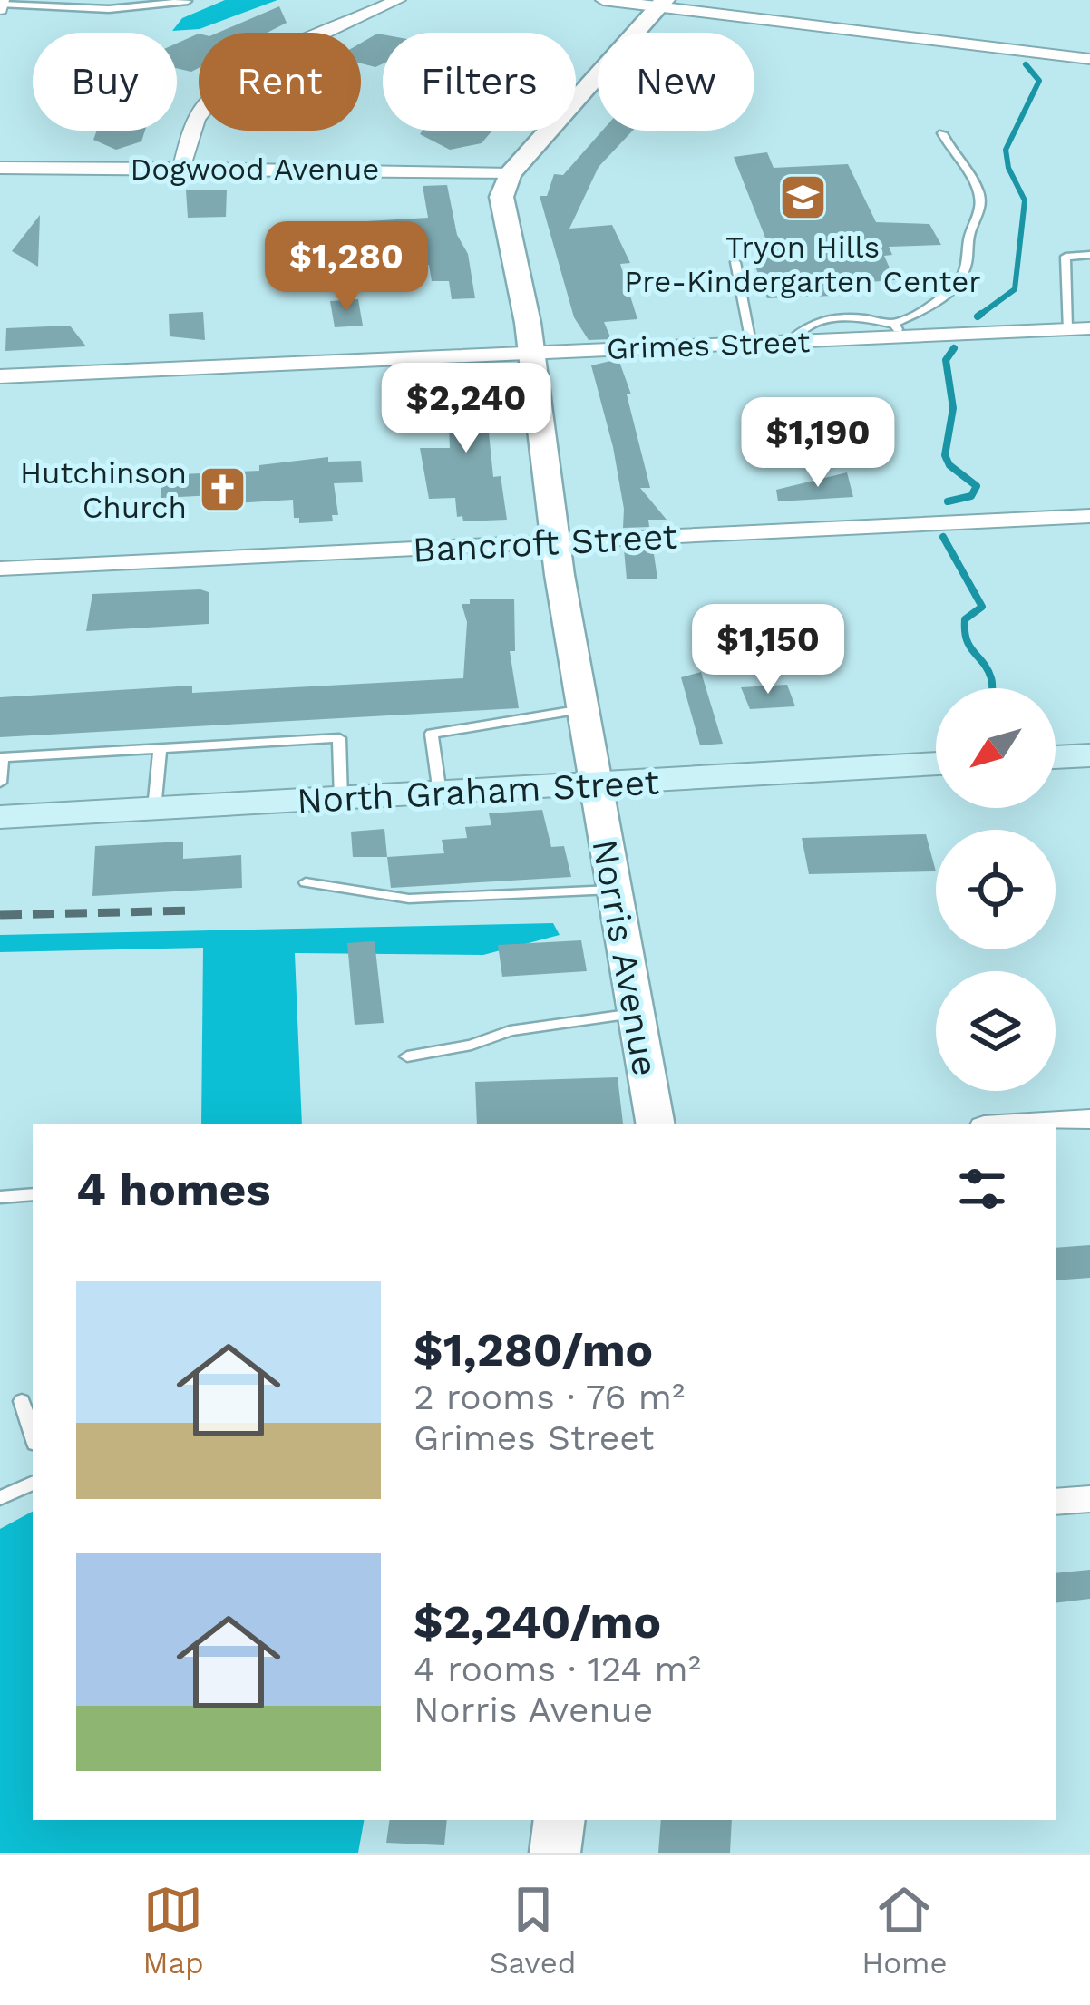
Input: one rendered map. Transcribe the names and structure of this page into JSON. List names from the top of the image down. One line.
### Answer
{"streets":{"main road":["North Graham Street"],"street":["Dogwood Avenue","Grimes Street","Bancroft Street","Norris Avenue"]},"crossings":[["Dogwood Avenue","Norris Avenue"],["Grimes Street","Norris Avenue"],["Bancroft Street","Norris Avenue"],["North Graham Street","Norris Avenue"]],"places":{"school or university":["Tryon Hills Pre-Kindergarten Center"],"church":["Hutchinson Church"]},"north":"bottom left","page":{"chip":["Buy","Rent","Filters","New"],"price":["$1,280","$2,240","$1,190","$1,150"],"heading":"4 homes","list":[{"name":"$1,280/mo","note":"2 rooms · 76 m² · Grimes Street"},{"name":"$2,240/mo","note":"4 rooms · 124 m² · Norris Avenue"}],"tabs":["Map","Saved","Home"]}}
